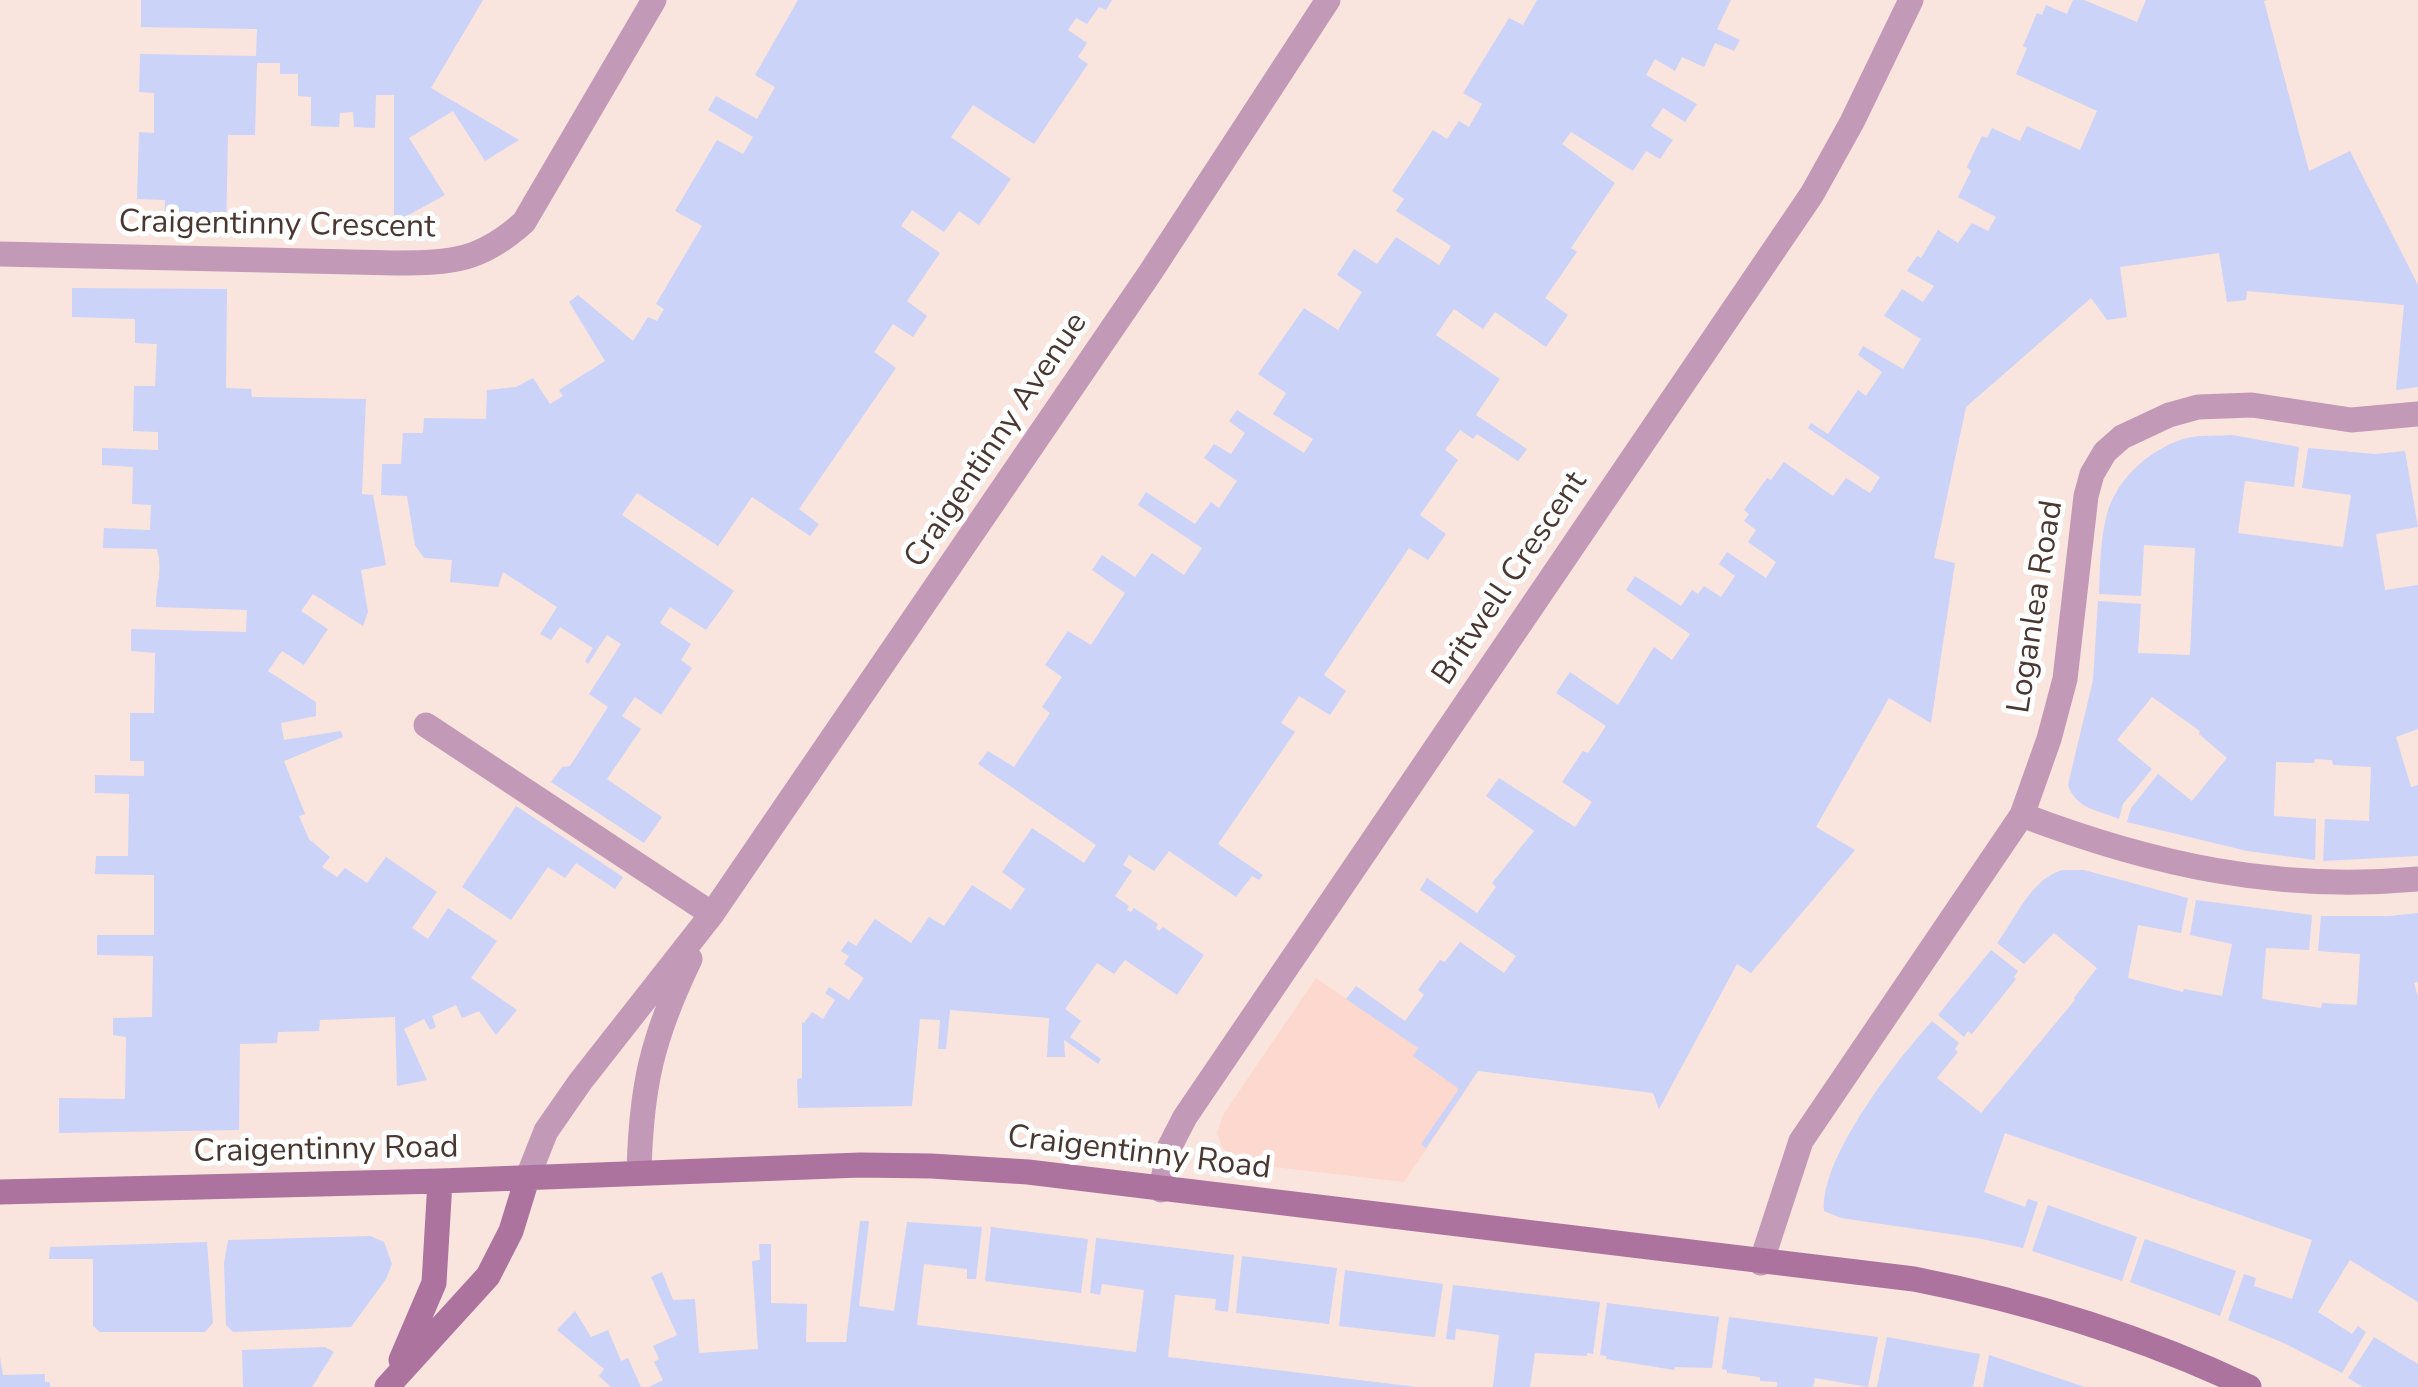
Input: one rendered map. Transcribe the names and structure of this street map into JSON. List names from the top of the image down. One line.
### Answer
{"streets":{"street":["Craigentinny Crescent","Craigentinny Avenue","Britwell Crescent","Loganlea Road","Craigentinny Road"]},"crossings":[["Craigentinny Avenue","Craigentinny Road"],["Britwell Crescent","Craigentinny Road"],["Loganlea Road","Craigentinny Road"]]}
